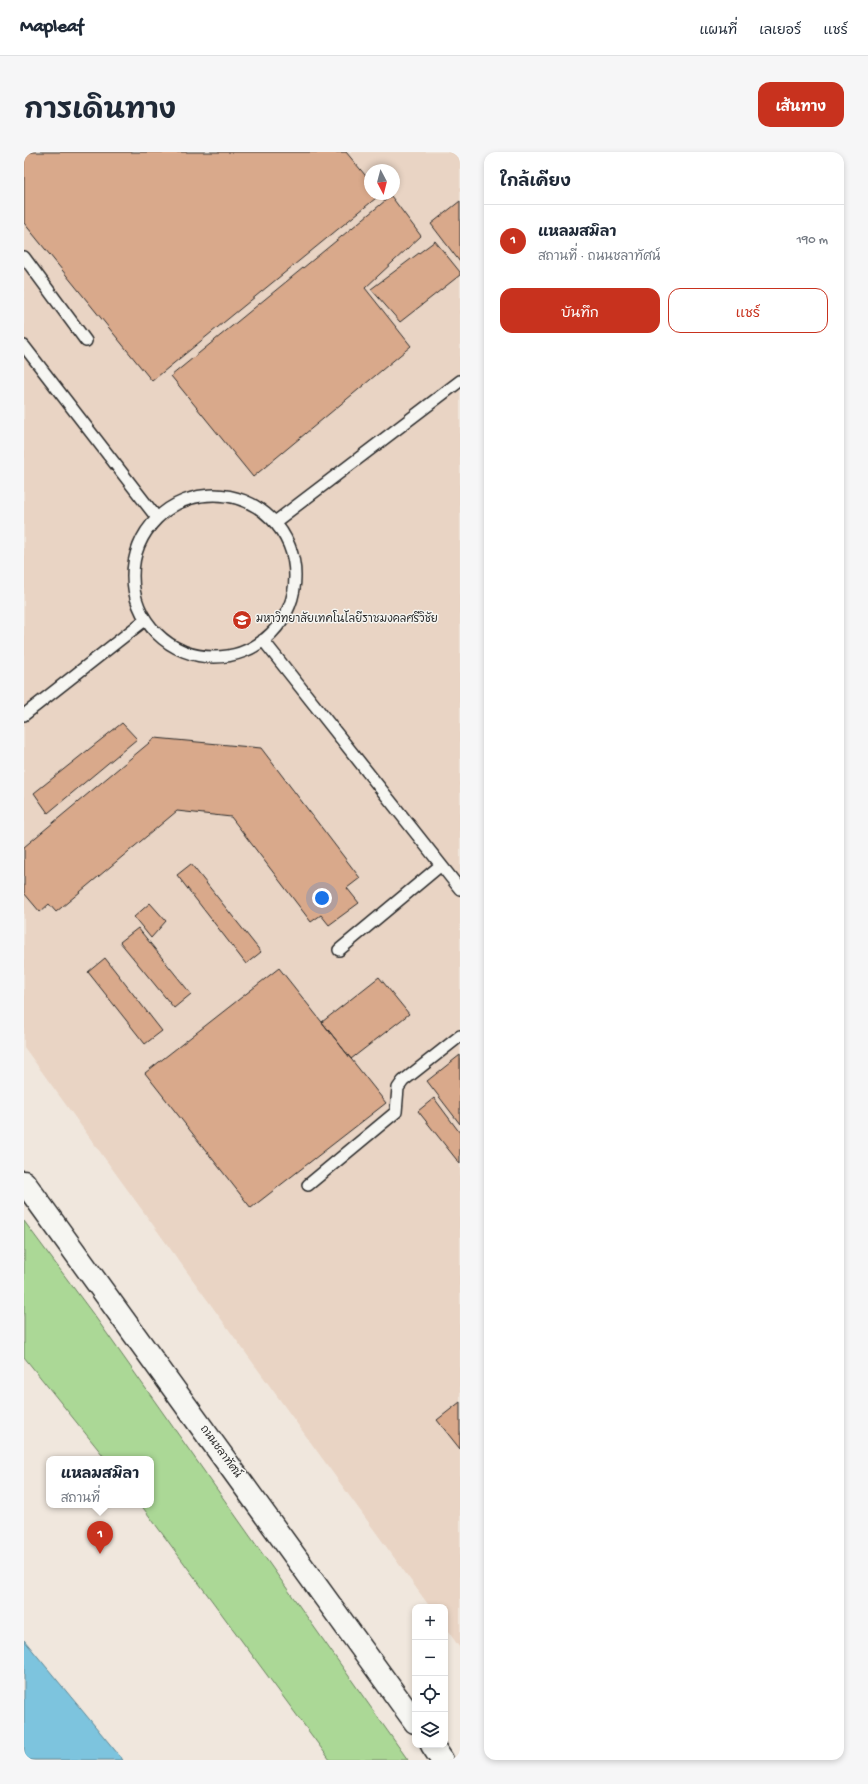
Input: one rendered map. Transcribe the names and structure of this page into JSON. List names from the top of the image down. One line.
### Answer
{"streets":{"main road":["ถนนชลาทัศน์"]},"places":{"school or university":["มหาวิทยาลัยเทคโนโลยีราชมงคลศรีวิชัย"]},"north":"bottom","page":{"header":"Mapleaf","nav":["แผนที่","เลเยอร์","แชร์"],"title":"การเดินทาง","buttons":["เส้นทาง",["บันทึก","แชร์"]],"heading":"ใกล้เคียง","list":[{"mark":"1","name":"แหลมสมิลา","note":"สถานที่ · ถนนชลาทัศน์","value":"190 m"}],"popup":["แหลมสมิลา","สถานที่"],"pins":"1","map_buttons":["+","−"]}}
